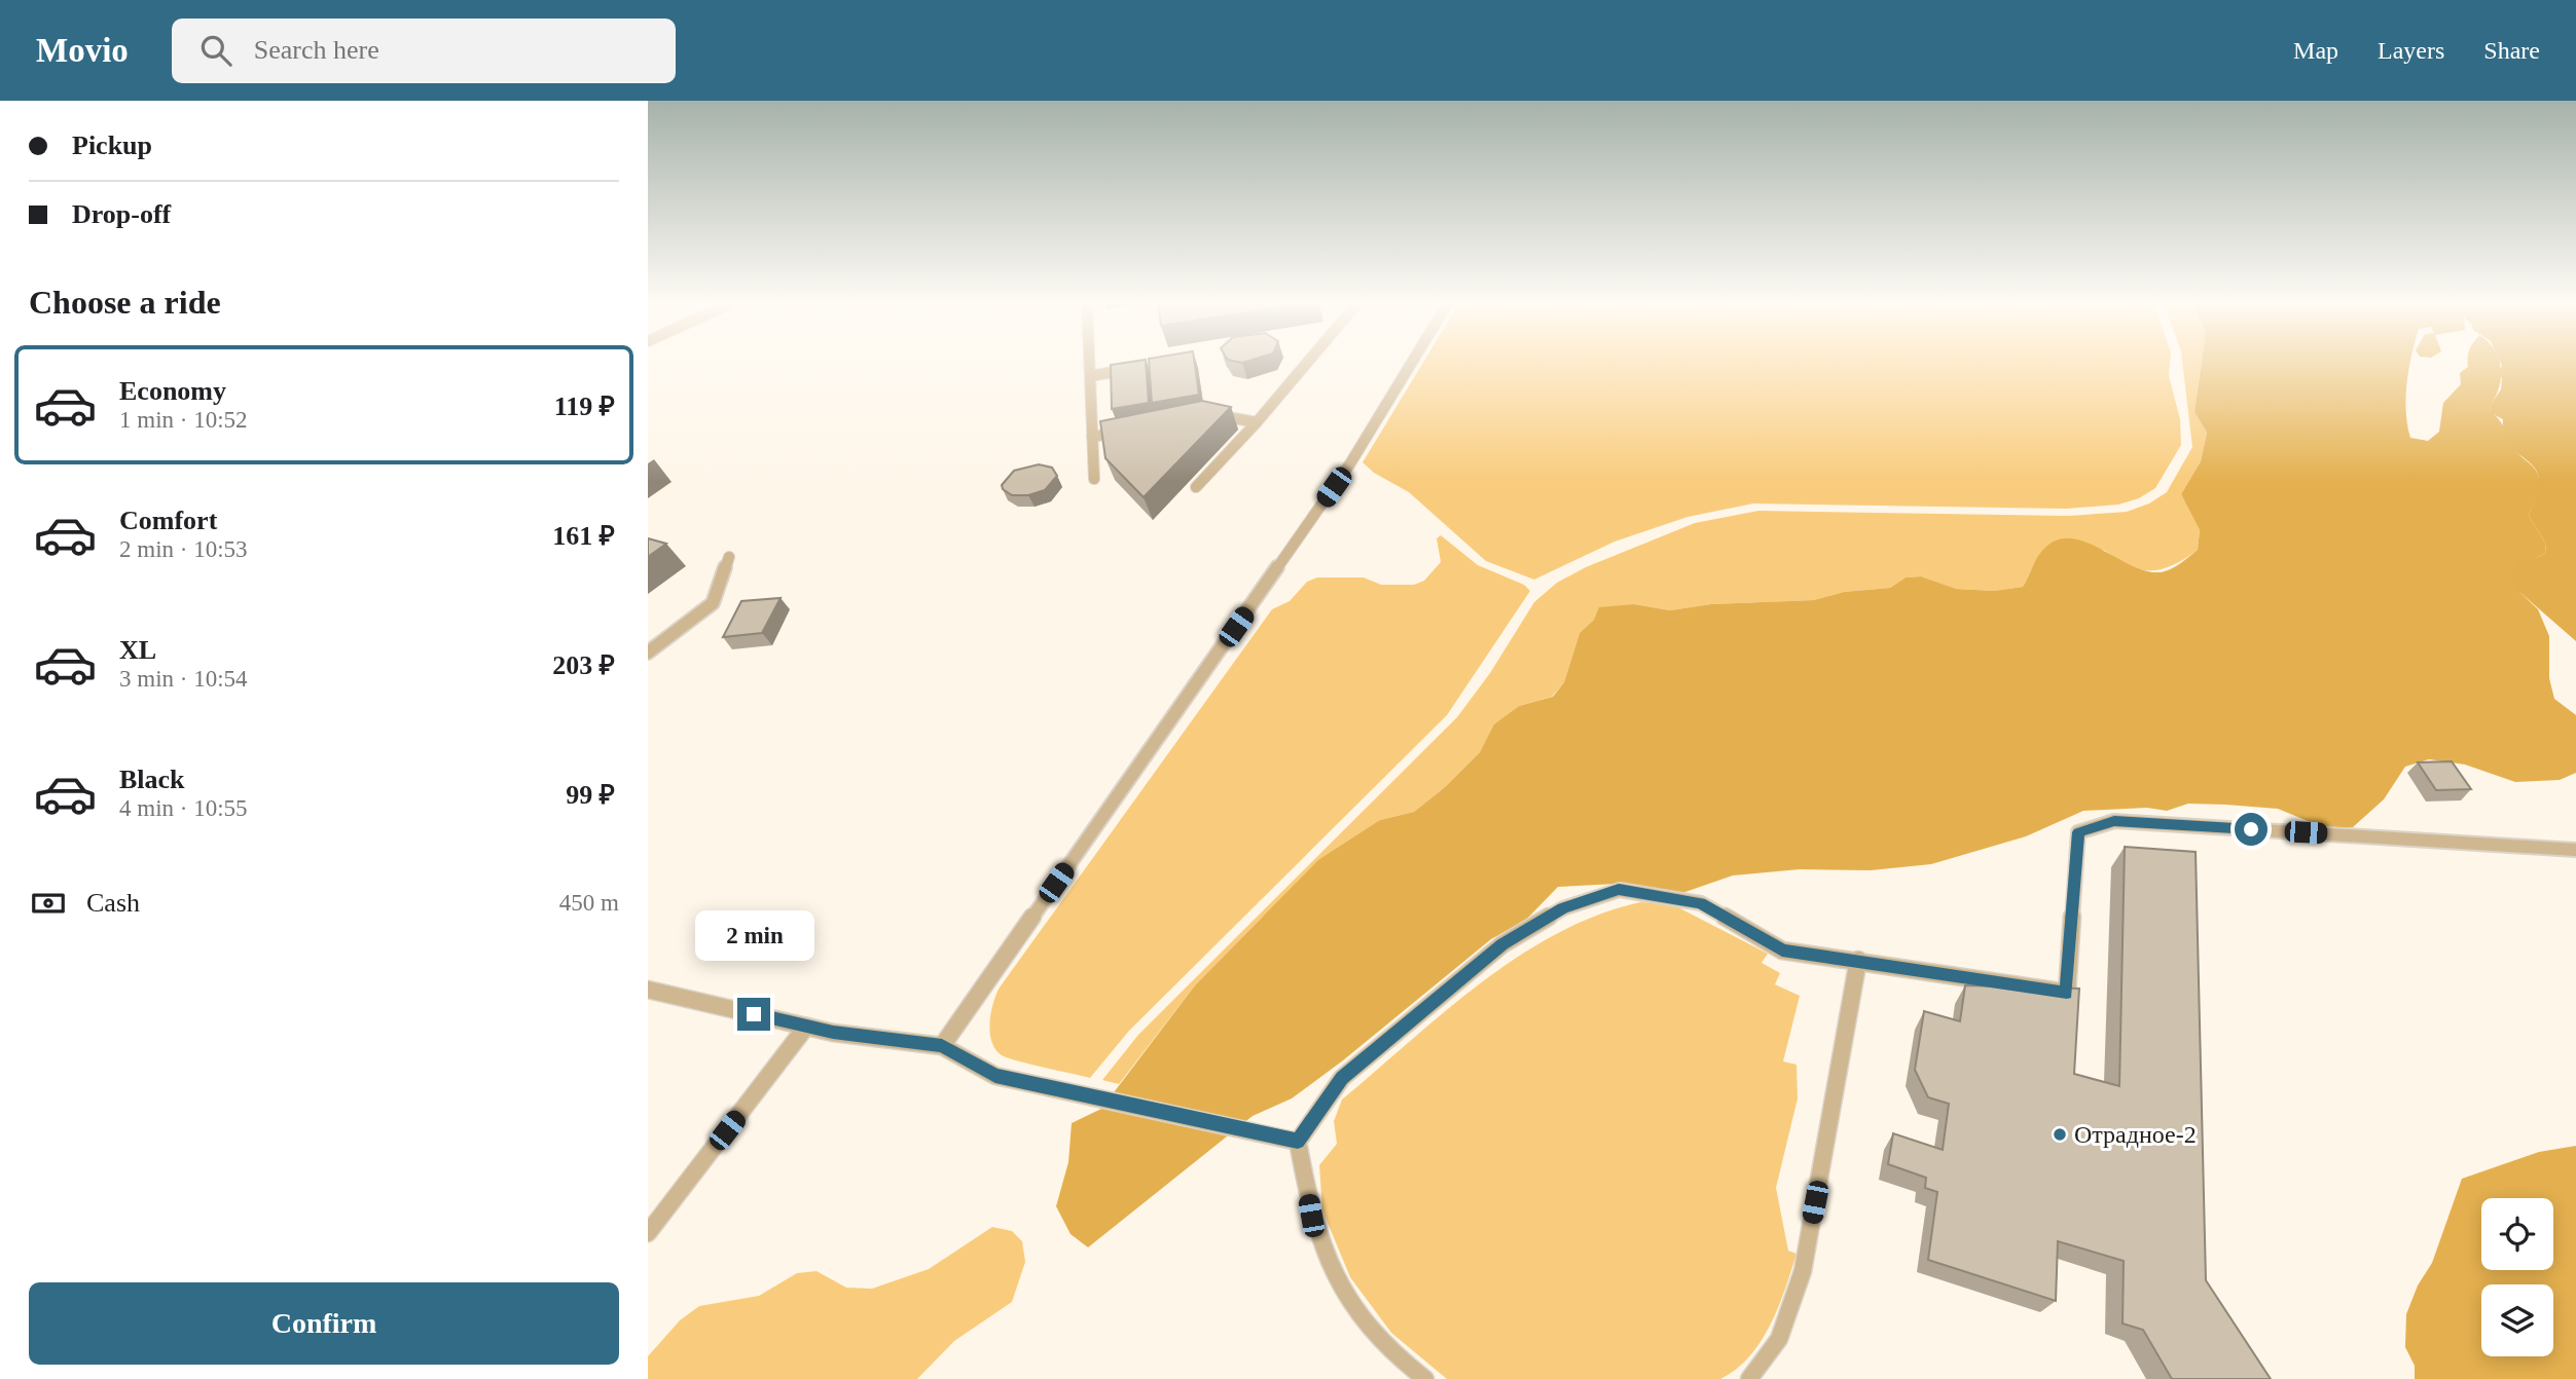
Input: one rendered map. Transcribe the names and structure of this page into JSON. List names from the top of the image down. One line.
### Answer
{"places":["Отрадное-2"],"page":{"header":"Movio","search":"Search here","nav":["Map","Layers","Share"],"banner":["Pickup","Drop-off"],"heading":"Choose a ride","list":[{"name":"Economy","note":"1 min · 10:52","value":"119 ₽"},{"name":"Comfort","note":"2 min · 10:53","value":"161 ₽"},{"name":"XL","note":"3 min · 10:54","value":"203 ₽"},{"name":"Black","note":"4 min · 10:55","value":"99 ₽"}],"pay":["Cash","450 m"],"bubble":"2 min","buttons":"Confirm"}}
